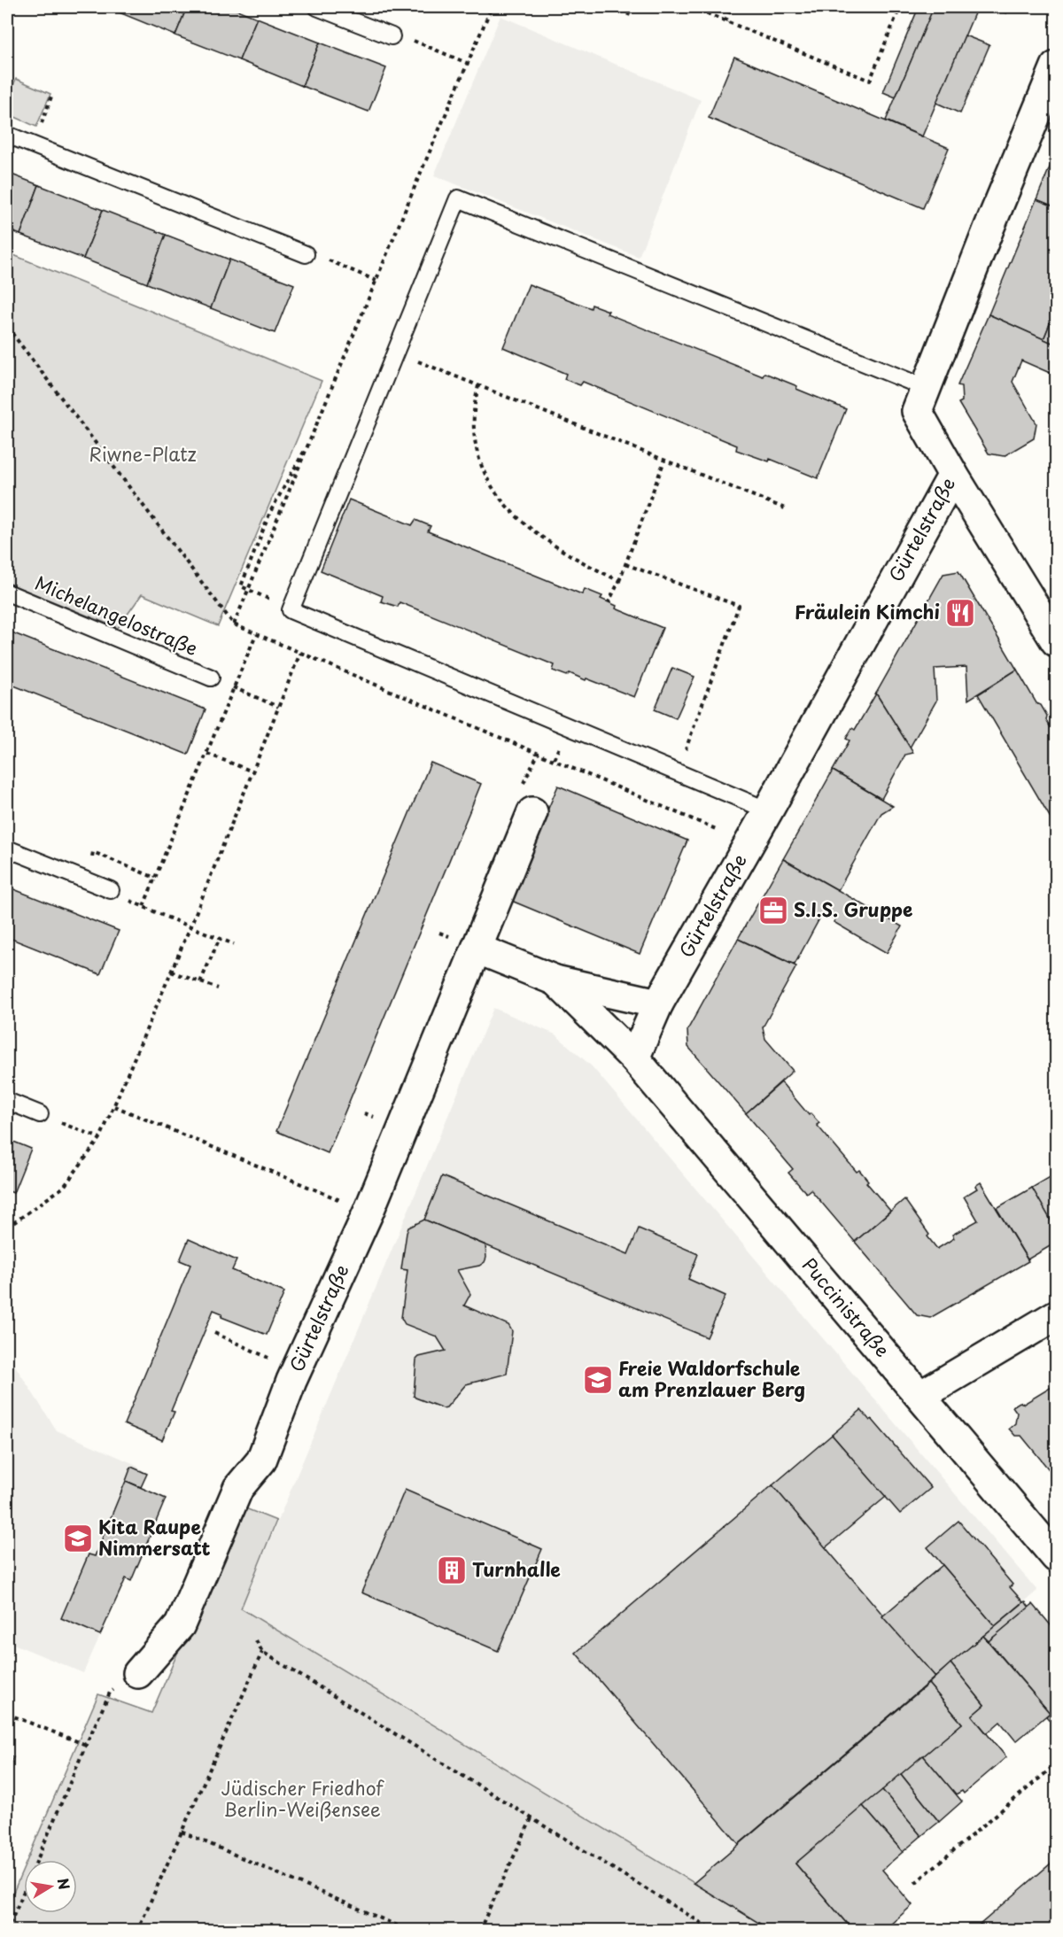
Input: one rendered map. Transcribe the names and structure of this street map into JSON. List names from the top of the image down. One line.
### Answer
{"streets":{"street":["Gürtelstraße","Puccinistraße"],"lane":["Michelangelostraße"]},"crossings":[["Gürtelstraße","Puccinistraße"]],"parks":["Riwne-Platz","Jüdischer Friedhof Berlin-Weißensee"],"places":{"restaurant":["Fräulein Kimchi"],"office":["S.I.S. Gruppe"],"school or university":["Freie Waldorfschule am Prenzlauer Berg","Kita Raupe Nimmersatt"],"building":["Turnhalle"]},"north":"right"}
